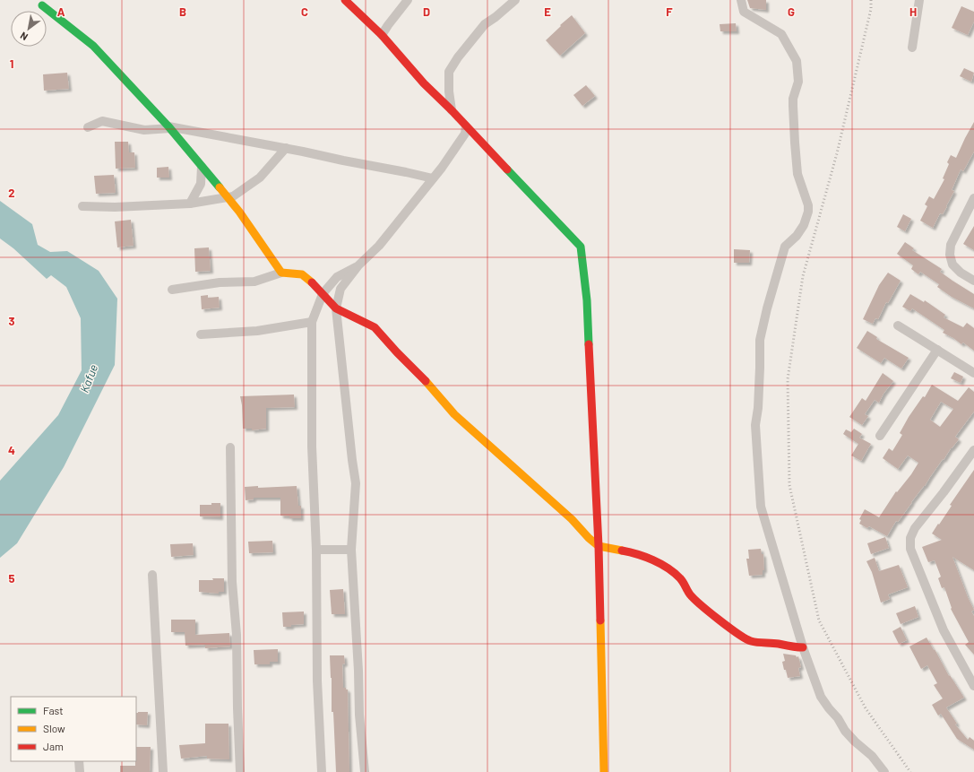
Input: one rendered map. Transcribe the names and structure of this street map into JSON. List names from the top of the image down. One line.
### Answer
{"water":["Kafue"],"legend":["Fast","Slow","Jam"],"north":"bottom left","grid":{"columns":["A","B","C","D","E","F","G","H"],"rows":["1","2","3","4","5"]}}
